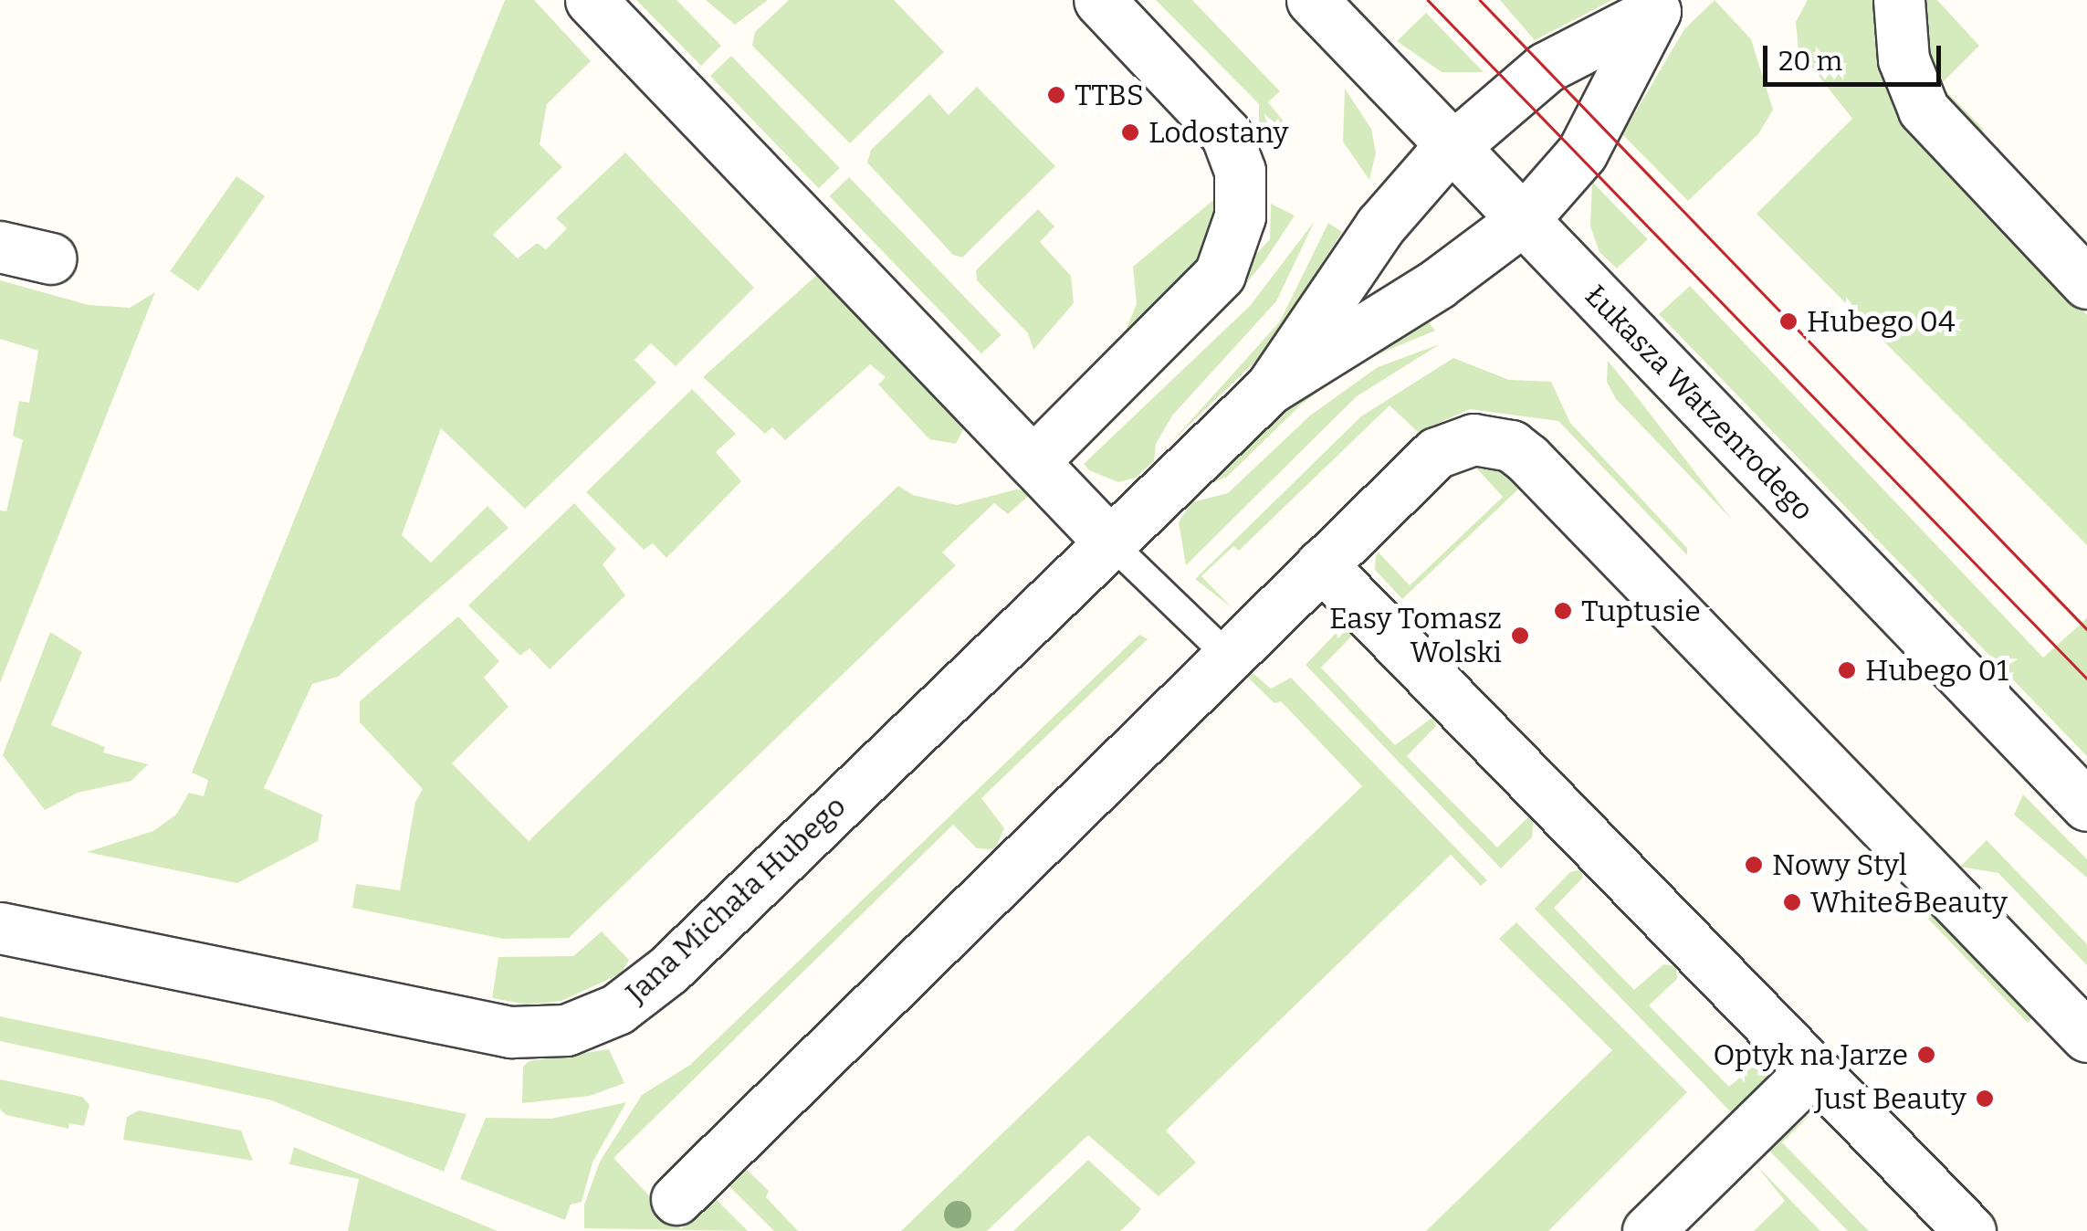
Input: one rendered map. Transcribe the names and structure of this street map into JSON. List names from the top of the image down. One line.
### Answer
{"streets":{"street":["Łukasza Watzenrodego","Jana Michała Hubego"]},"crossings":[["Łukasza Watzenrodego","Jana Michała Hubego"]],"places":["TTBS","Lodostany","Hubego 04","Tuptusie","Easy Tomasz Wolski","Hubego 01","Nowy Styl","White&Beauty","Optyk na Jarze","Just Beauty"],"scale_bar":"20 m"}
